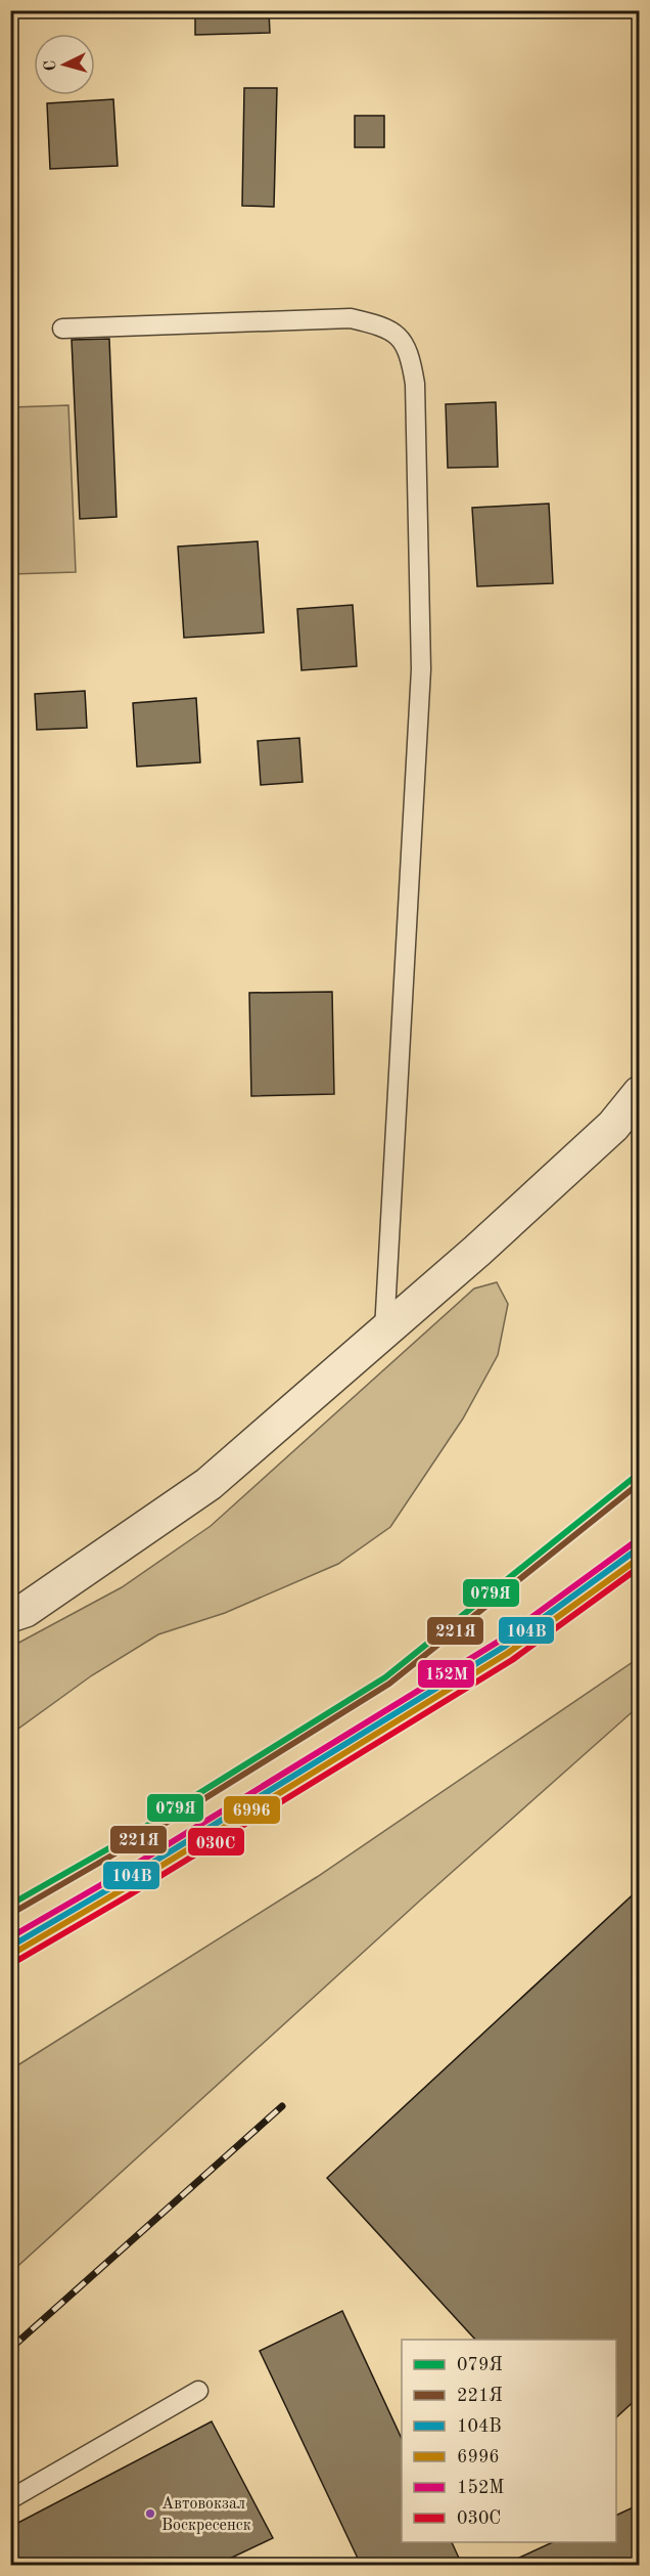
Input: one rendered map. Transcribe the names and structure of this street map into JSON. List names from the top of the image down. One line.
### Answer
{"places":["Автовокзал Воскресенск"],"lines":["transit line 079Я","transit line 221Я","transit line 152М","transit line 104В","transit line 6996","transit line 030C"],"legend":["079Я","221Я","104В","6996","152М","030C"],"north":"left"}
